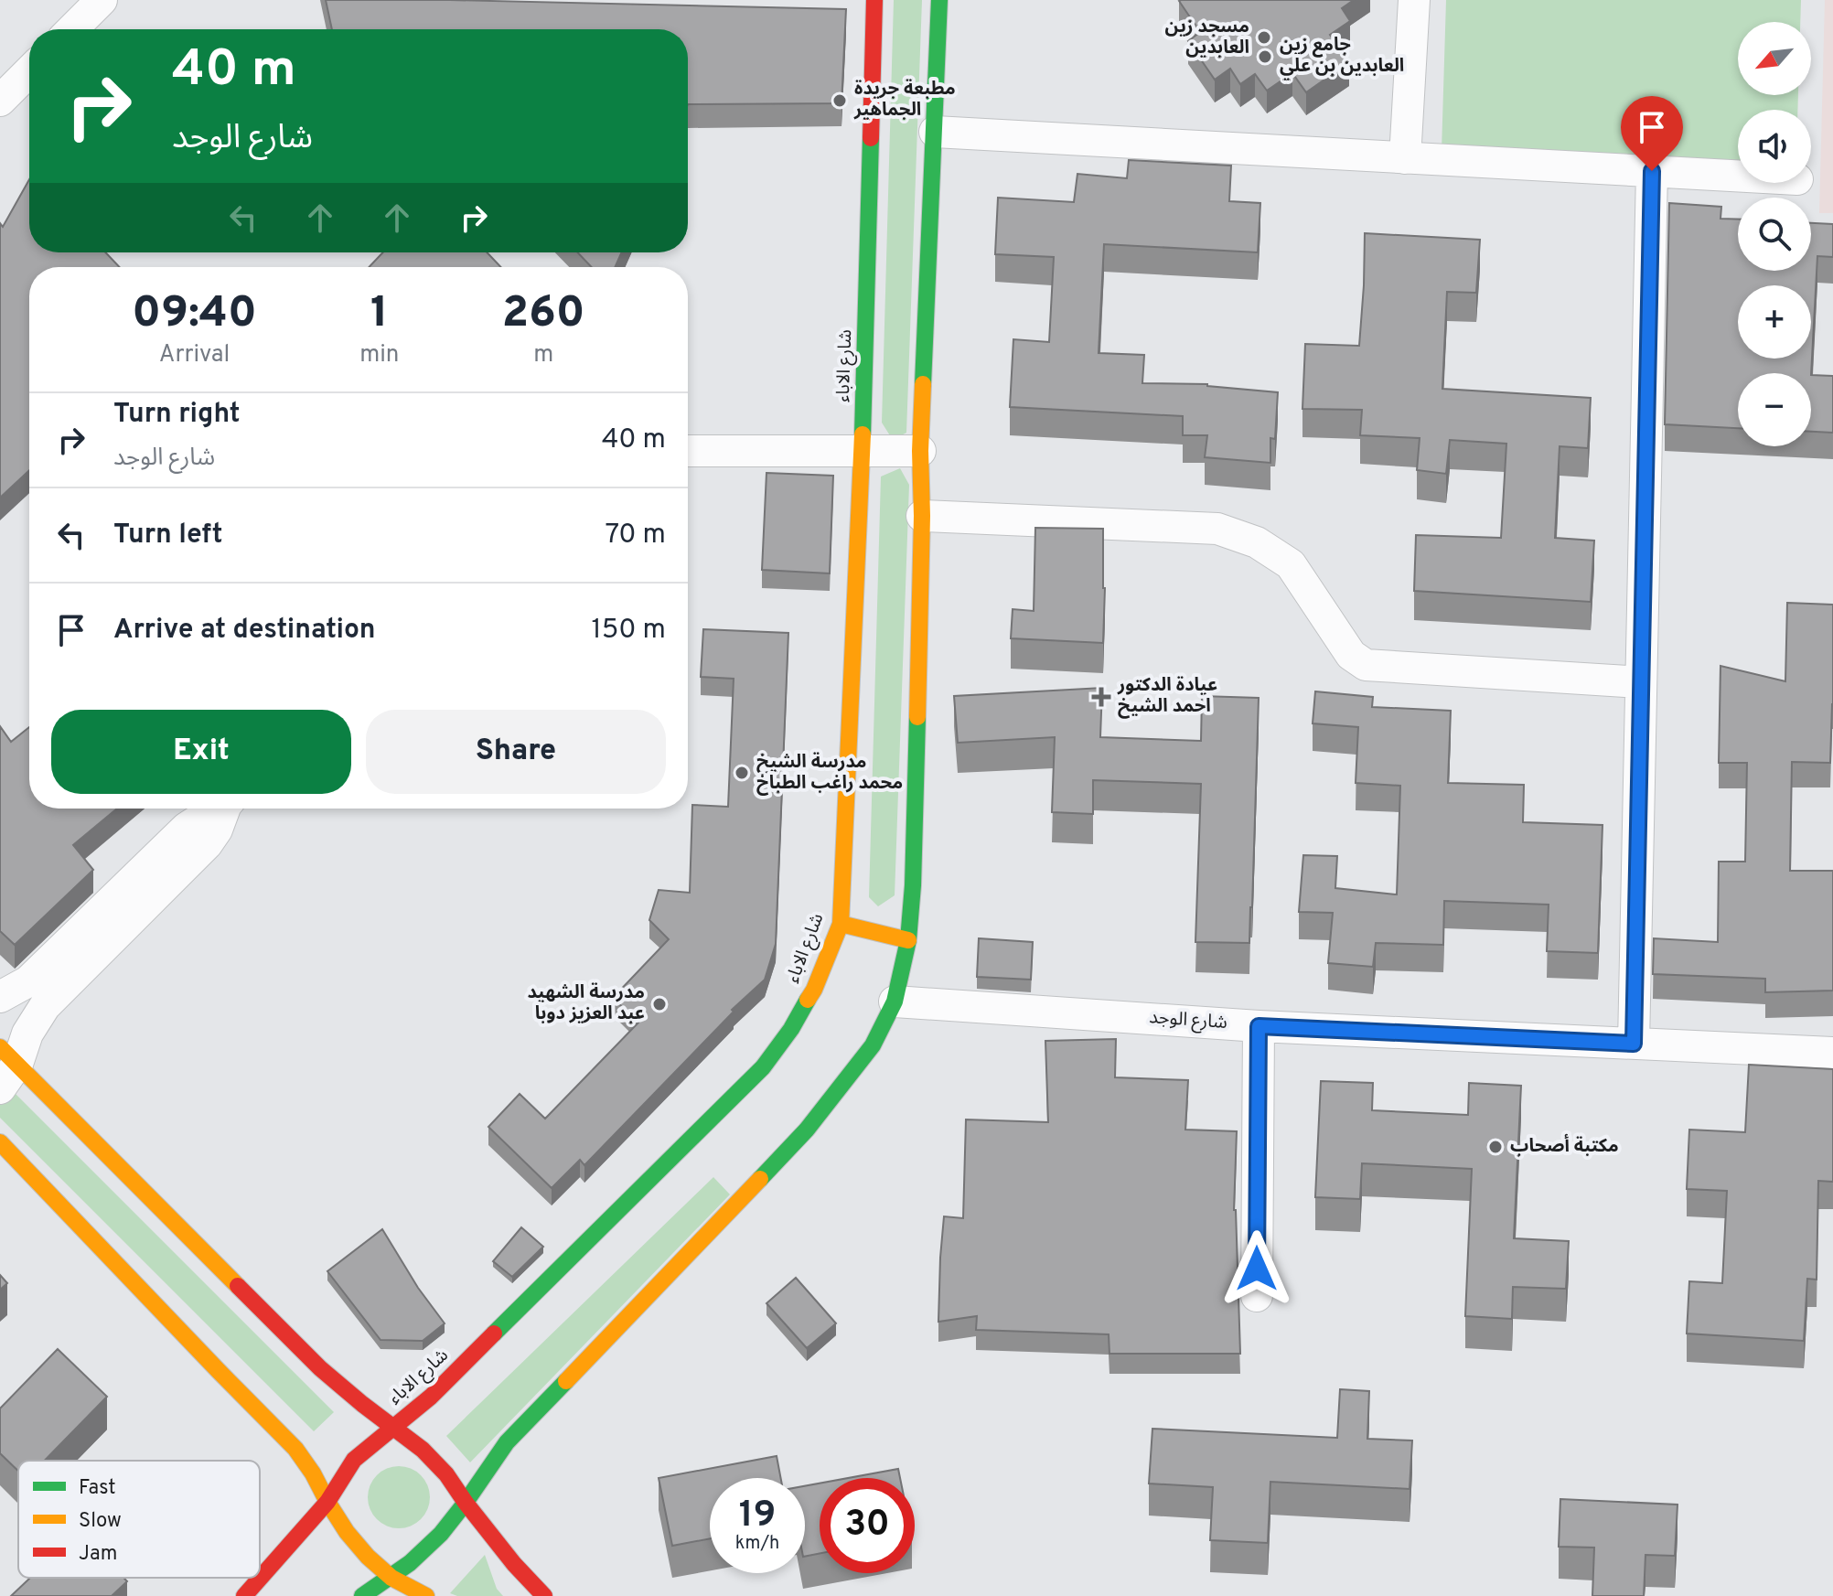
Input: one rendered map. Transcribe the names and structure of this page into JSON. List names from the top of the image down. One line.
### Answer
{"streets":{"main road":["شارع الاباء"],"street":["شارع الوجد"]},"places":{"other":["مسجد زين العابدين","جامع زين العابدين بن علي","مطبعة جريدة الجماهير","مدرسة الشيخ محمد راغب الطباخ","مدرسة الشهيد عبد العزيز دوبا","مكتبة أصحاب"],"health":["عيادة الدكتور احمد الشيخ"]},"legend":["Fast","Slow","Jam"],"north":"bottom left","page":{"map_buttons":["+","−"],"turn":["40 m","شارع الوجد"],"eta":["09:40","Arrival","1","min","260","m"],"list":[{"name":"Turn right","note":"شارع الوجد","value":"40 m"},{"name":"Turn left","value":"70 m"},{"name":"Arrive at destination","value":"150 m"}],"buttons":["Exit","Share"],"speed":"19 km/h","limit":"30"}}
